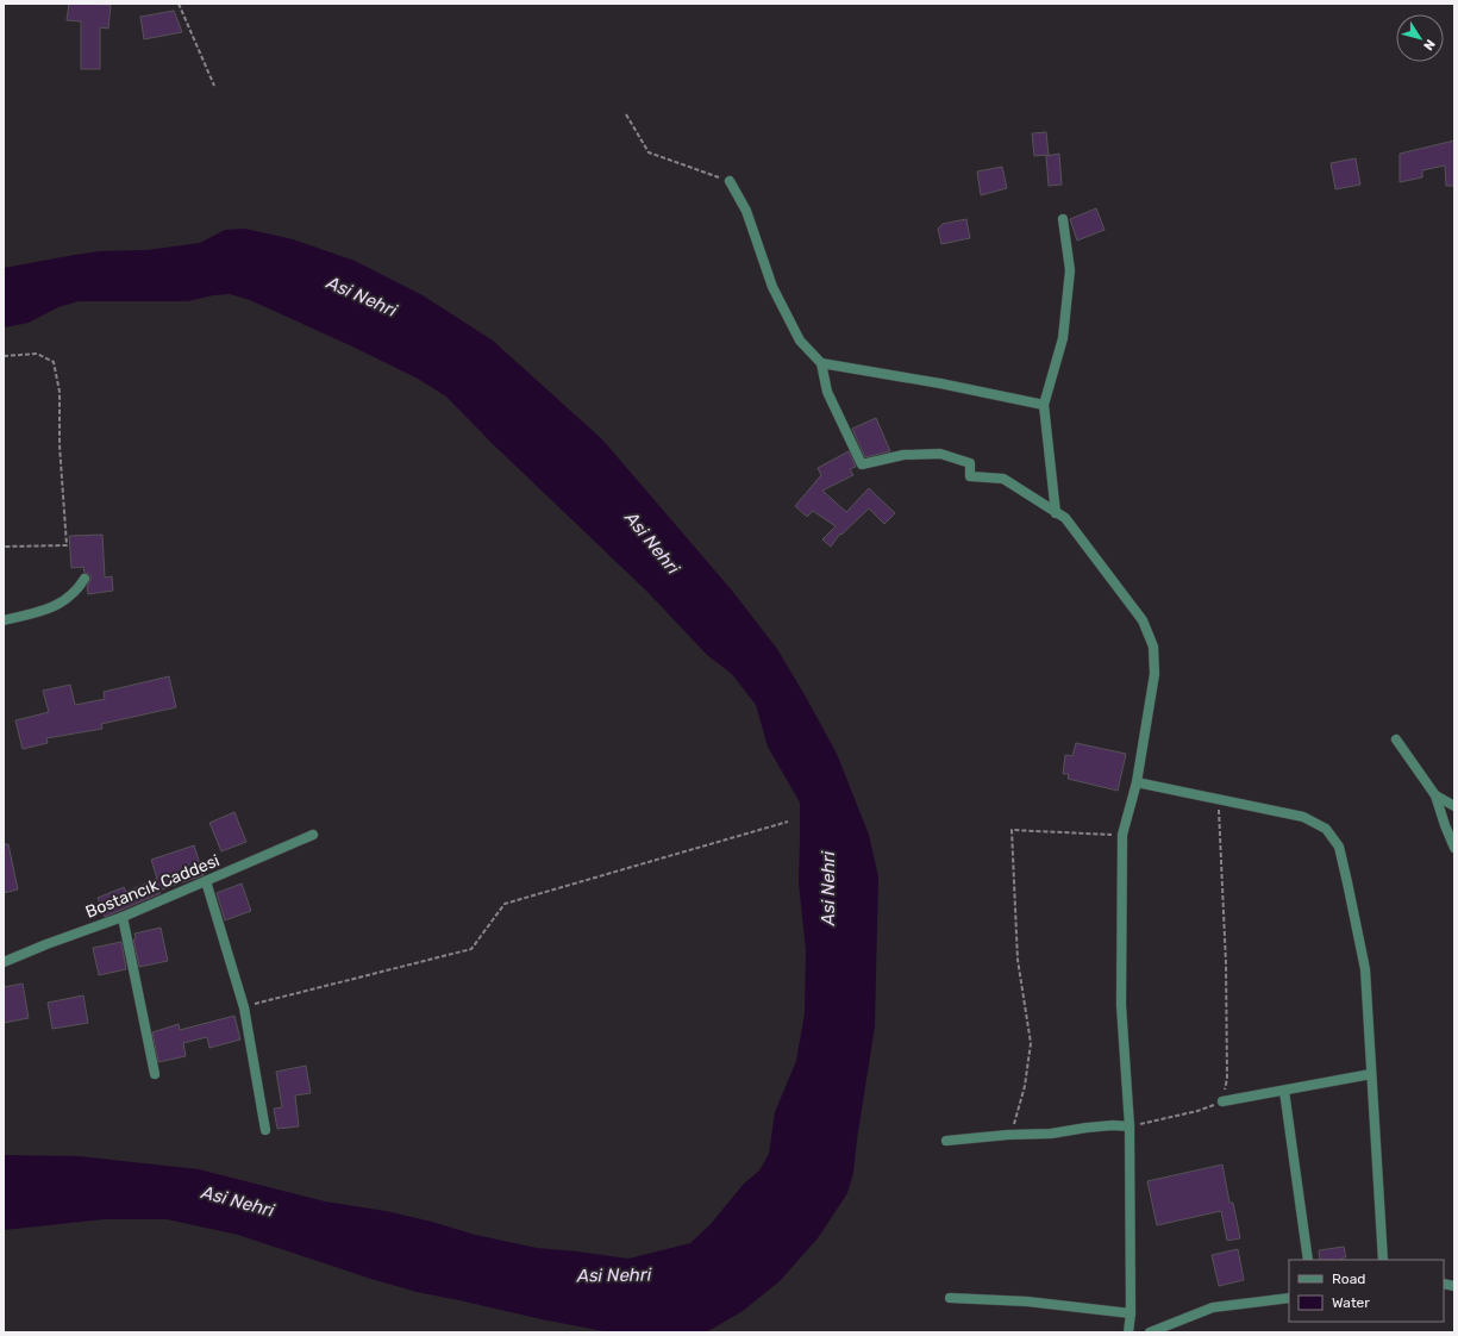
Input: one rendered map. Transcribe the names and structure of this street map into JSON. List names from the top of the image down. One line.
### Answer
{"streets":{"street":["Bostancık Caddesi"]},"water":["Asi Nehri"],"legend":["Road","Water"],"north":"bottom right"}
